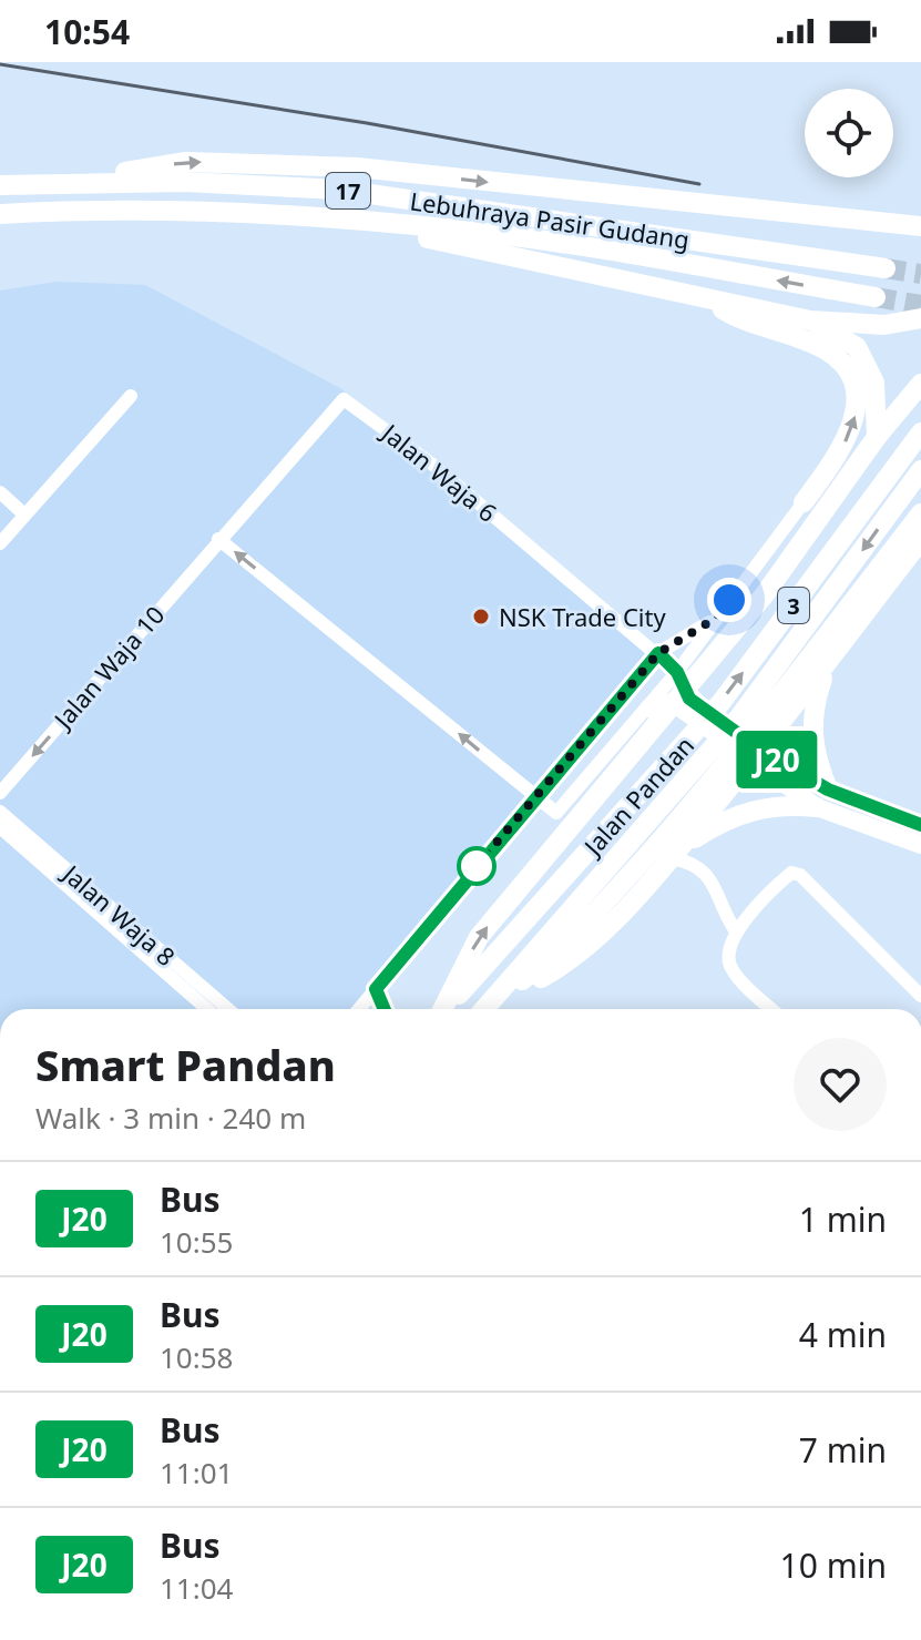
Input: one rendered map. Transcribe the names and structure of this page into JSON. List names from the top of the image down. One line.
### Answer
{"streets":{"highway":["17","Lebuhraya Pasir Gudang","3","Jalan Pandan"],"street":["Jalan Waja 6","Jalan Waja 10","Jalan Waja 8"]},"crossings":[["Jalan Waja 6","Jalan Waja 10"]],"one_way":["Jalan Waja 10"],"places":["NSK Trade City"],"lines":["bus line J20"],"page":{"status":"10:54","on_map":"J20","heading":["Smart Pandan","Walk · 3 min · 240 m"],"list":[{"mark":"J20","name":"Bus","note":"10:55","value":"1 min"},{"mark":"J20","name":"Bus","note":"10:58","value":"4 min"},{"mark":"J20","name":"Bus","note":"11:01","value":"7 min"},{"mark":"J20","name":"Bus","note":"11:04","value":"10 min"}]}}
